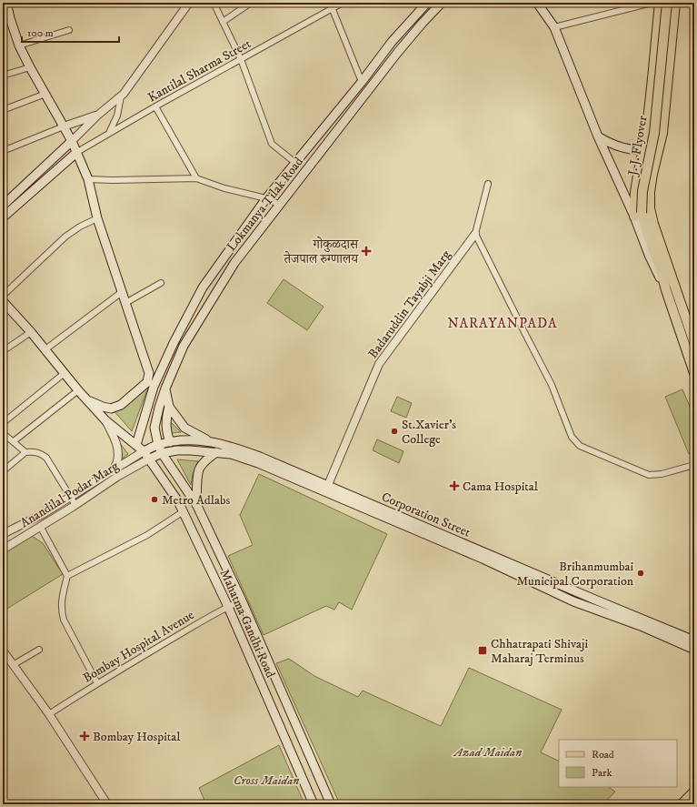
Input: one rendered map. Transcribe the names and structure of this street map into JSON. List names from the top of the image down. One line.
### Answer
{"streets":{"main road":["J. J. Flyover","Lokmanya Tilak Road","Corporation Street","Mahatma Gandhi Road"],"street":["Kantilal Sharma Street","Badaruddin Tayabji Marg","Anandilal Podar Marg","Bombay Hospital Avenue"]},"crossings":[["Lokmanya Tilak Road","Corporation Street"],["Lokmanya Tilak Road","Mahatma Gandhi Road"],["Lokmanya Tilak Road","Bombay Hospital Avenue"],["Badaruddin Tayabji Marg","Corporation Street"],["Anandilal Podar Marg","Corporation Street"],["Anandilal Podar Marg","Mahatma Gandhi Road"],["Corporation Street","Mahatma Gandhi Road"],["Mahatma Gandhi Road","Bombay Hospital Avenue"]],"districts":["NARAYANPADA"],"parks":["Azad Maidan","Cross Maidan"],"places":{"health":["गोकुळदास तेजपाल रुग्णालय","Cama Hospital","Bombay Hospital"],"other":["St.Xavier's College","Metro Adlabs","Brihanmumbai Municipal Corporation"],"transit":["Chhatrapati Shivaji Maharaj Terminus"]},"legend":["Road","Park"],"scale_bar":"100 m"}
